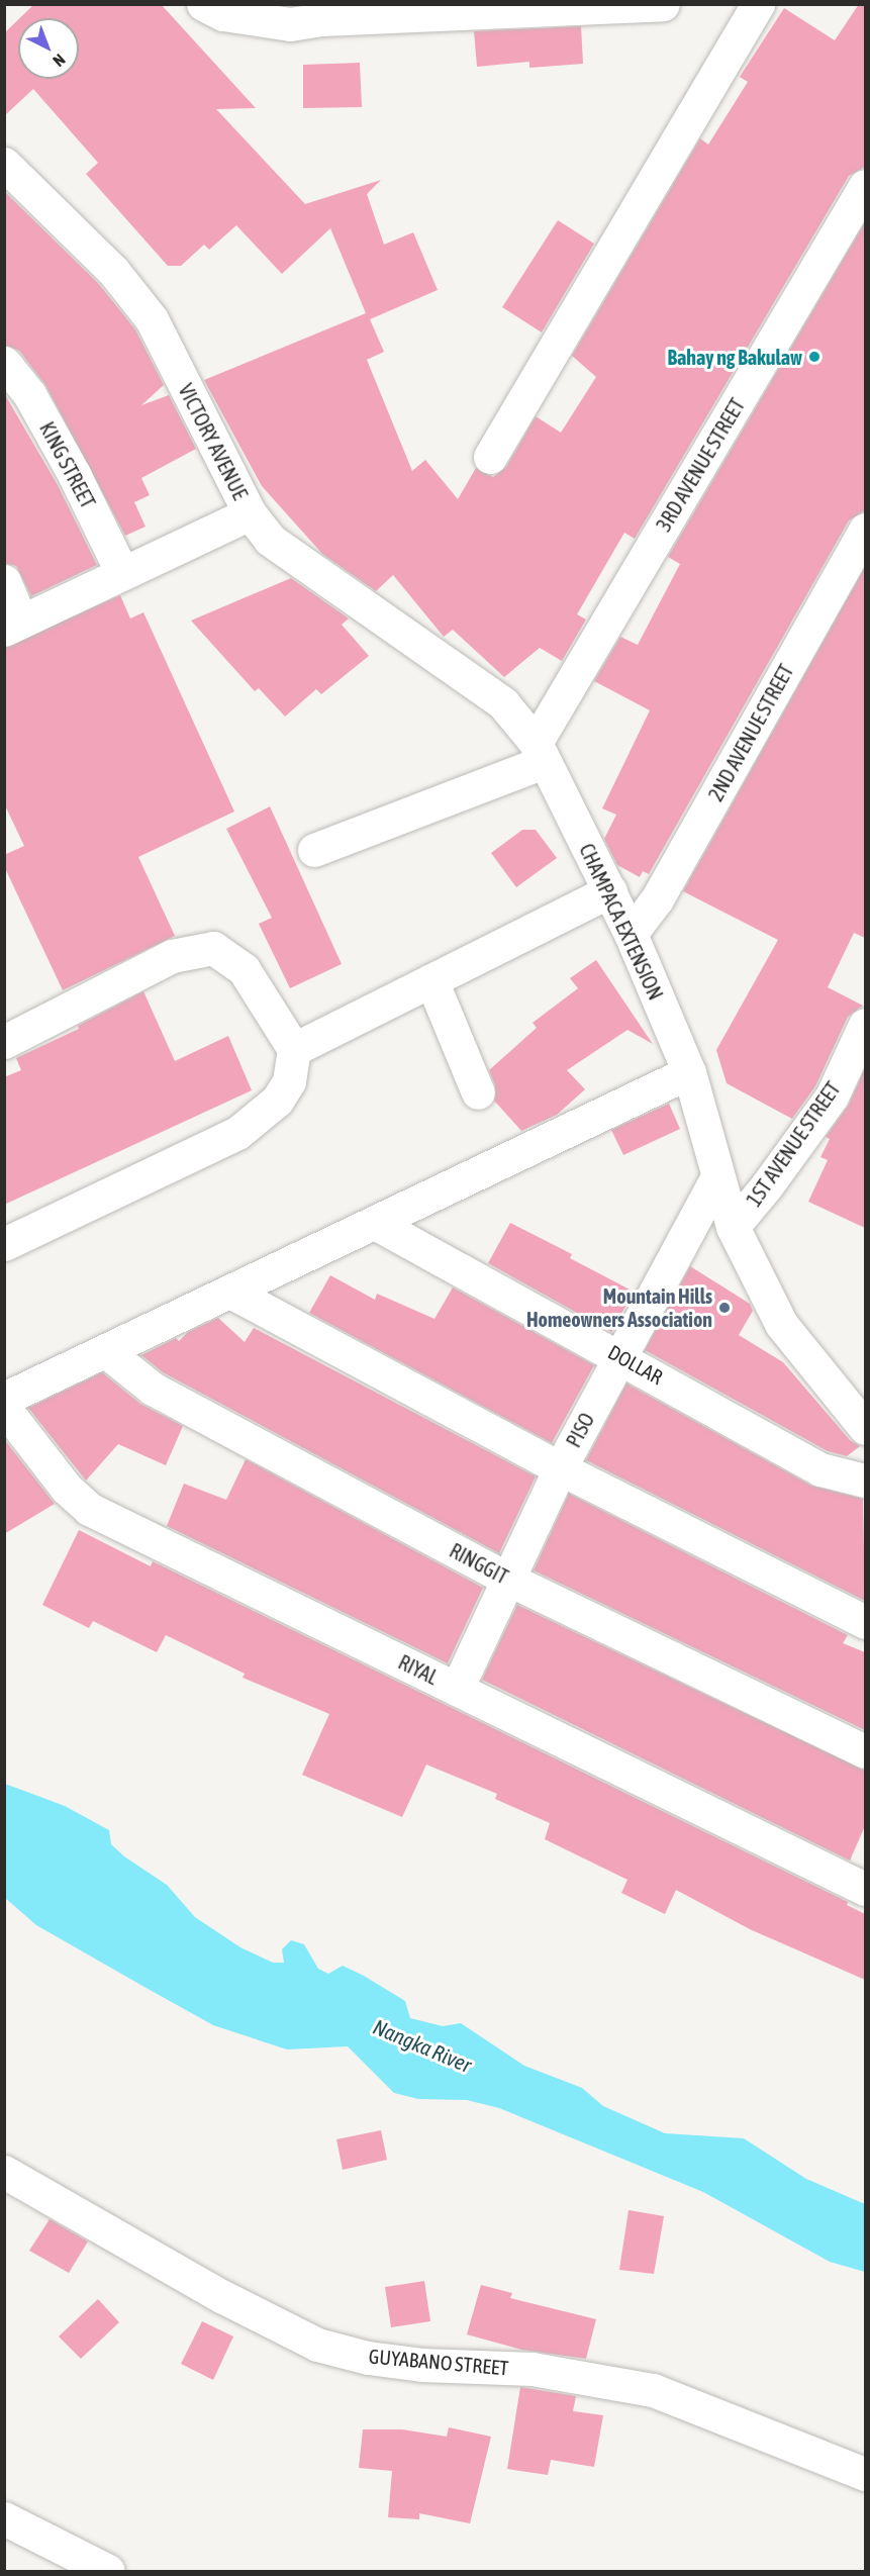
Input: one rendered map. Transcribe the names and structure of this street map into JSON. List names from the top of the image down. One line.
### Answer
{"streets":{"street":["VICTORY AVENUE","KING STREET","3RD AVENUE STREET","2ND AVENUE STREET","CHAMPACA EXTENSION","1ST AVENUE STREET","DOLLAR","PISO","RINGGIT","RIYAL","GUYABANO STREET"]},"crossings":[["VICTORY AVENUE","KING STREET"],["VICTORY AVENUE","CHAMPACA EXTENSION"],["3RD AVENUE STREET","CHAMPACA EXTENSION"],["2ND AVENUE STREET","CHAMPACA EXTENSION"],["CHAMPACA EXTENSION","1ST AVENUE STREET"],["CHAMPACA EXTENSION","PISO"],["DOLLAR","PISO"],["PISO","RINGGIT"],["PISO","RIYAL"]],"water":["Nangka River"],"places":["Bahay ng Bakulaw","Mountain Hills Homeowners Association"],"north":"bottom right"}
